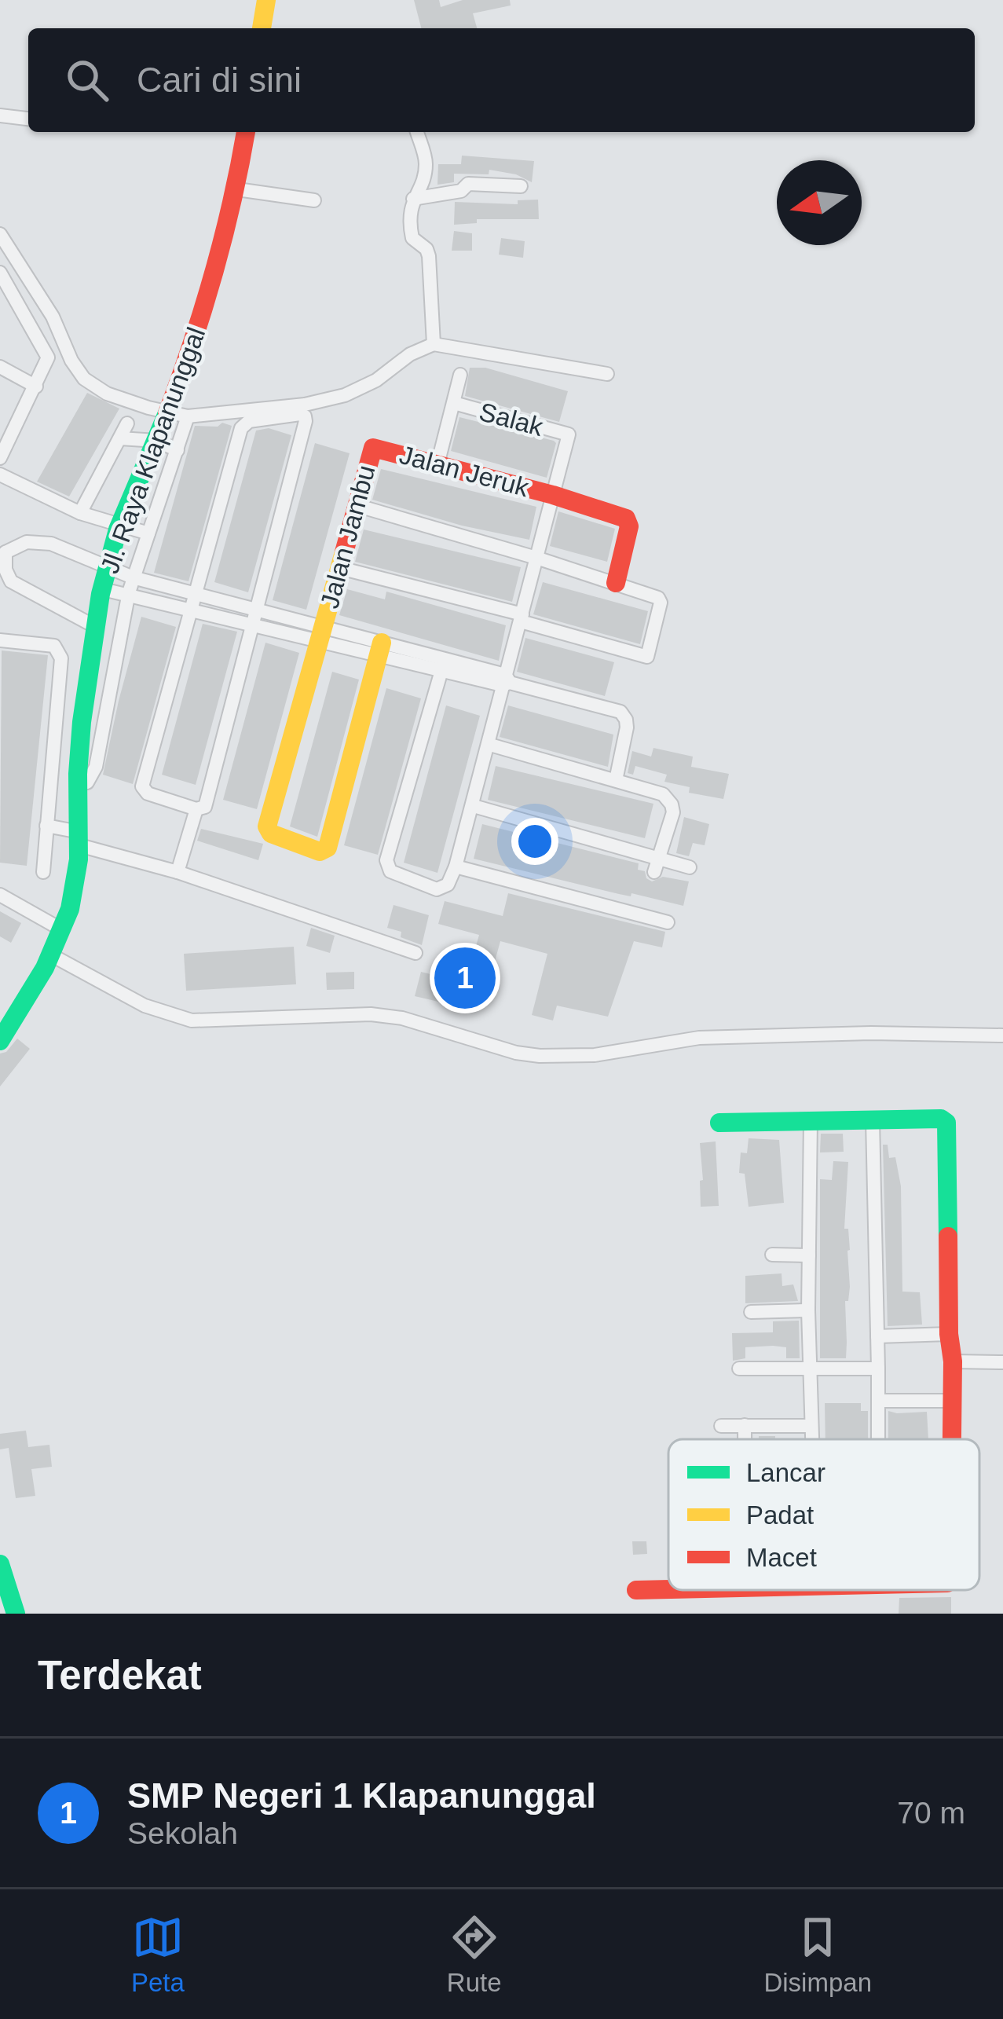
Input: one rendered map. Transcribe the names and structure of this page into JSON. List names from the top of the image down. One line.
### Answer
{"streets":{"street":["Salak","Jl. Raya Klapanunggal","Jalan Jeruk","Jalan Jambu"]},"crossings":[["Salak","Jalan Jeruk"],["Jalan Jeruk","Jalan Jambu"]],"legend":["Lancar","Padat","Macet"],"north":"left","page":{"search":"Cari di sini","pins":"1","heading":"Terdekat","list":[{"mark":"1","name":"SMP Negeri 1 Klapanunggal","note":"Sekolah","value":"70 m"}],"nav":["Peta","Rute","Disimpan"]}}
